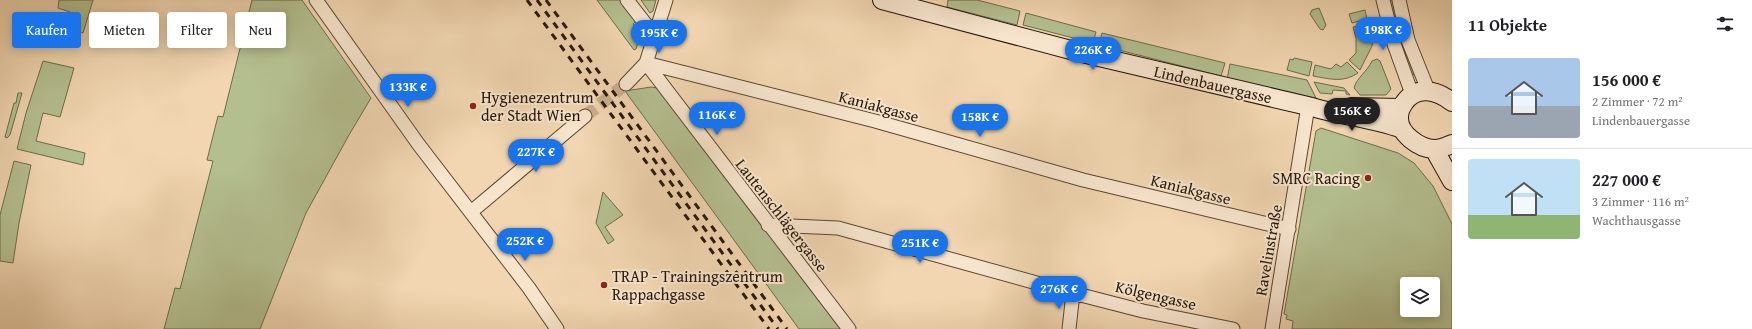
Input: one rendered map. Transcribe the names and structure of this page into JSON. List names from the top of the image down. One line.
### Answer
{"streets":{"main road":["Lindenbauergasse"],"street":["Kaniakgasse","Lautenschlägergasse","Ravelinstraße","Kölgengasse"]},"crossings":[["Lindenbauergasse","Ravelinstraße"],["Kaniakgasse","Lautenschlägergasse"],["Kaniakgasse","Ravelinstraße"],["Lautenschlägergasse","Kölgengasse"]],"places":["Hygienezentrum der Stadt Wien","SMRC Racing","TRAP - Trainingszentrum Rappachgasse"],"page":{"heading":"11 Objekte","chip":["Kaufen","Mieten","Filter","Neu"],"price":["198K €","195K €","226K €","133K €","156K €","116K €","158K €","227K €","252K €","251K €","276K €"],"list":[{"name":"156 000 €","note":"2 Zimmer · 72 m² · Lindenbauergasse"},{"name":"227 000 €","note":"3 Zimmer · 116 m² · Wachthausgasse"}]}}
